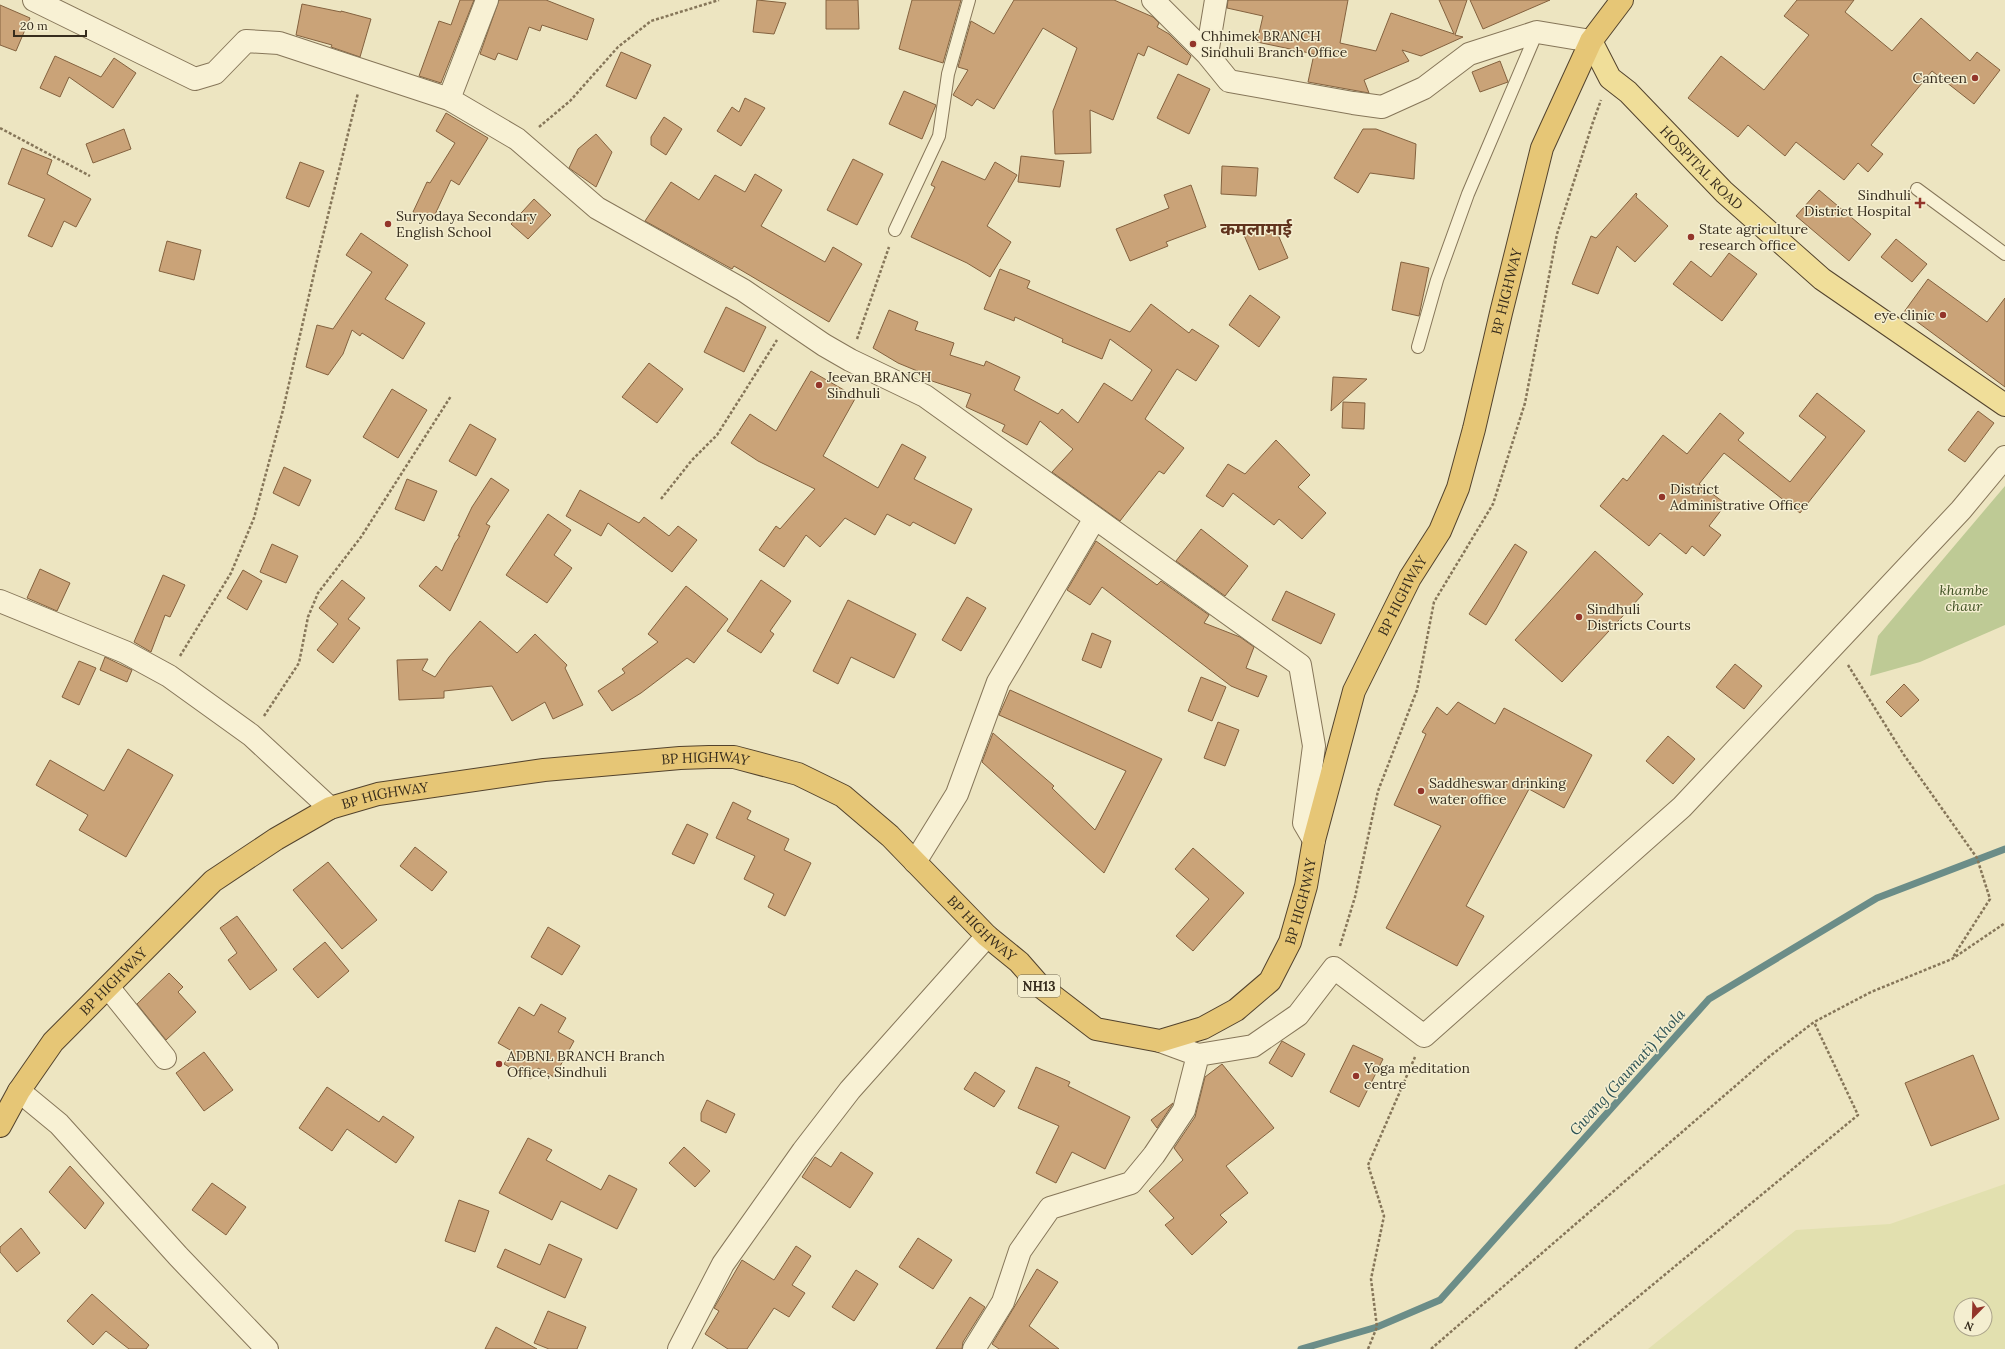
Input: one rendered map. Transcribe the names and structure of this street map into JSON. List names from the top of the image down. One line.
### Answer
{"streets":{"highway":["BP HIGHWAY","NH13"],"main road":["HOSPITAL ROAD"]},"crossings":[["HOSPITAL ROAD","BP HIGHWAY"]],"districts":["कमलामाई"],"water":["Gwang (Gaumati) Khola"],"parks":["khambe chaur"],"places":{"other":["Chhimek BRANCH Sindhuli Branch Office","Canteen","Suryodaya Secondary English School","State agriculture research office","eye clinic","Jeevan BRANCH Sindhuli","District Administrative Office","Sindhuli Districts Courts","Saddheswar drinking water office","ADBNL BRANCH Branch Office, Sindhuli","Yoga meditation centre"],"health":["Sindhuli District Hospital"]},"scale_bar":"20 m","north":"bottom left"}
